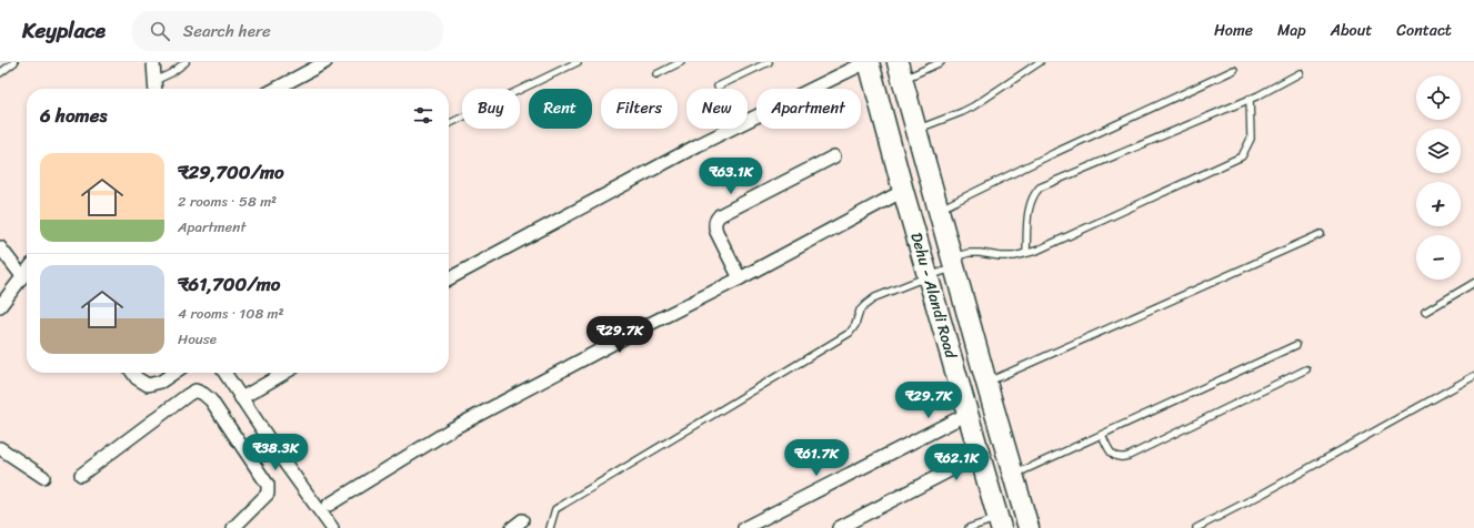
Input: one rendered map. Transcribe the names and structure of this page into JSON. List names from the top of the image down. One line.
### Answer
{"streets":{"main road":["Dehu - Alandi Road"]},"page":{"header":"Keyplace","search":"Search here","nav":["Home","Map","About","Contact"],"map_buttons":["+","−"],"chip":["Buy","Rent","Filters","New","Apartment"],"heading":"6 homes","list":[{"name":"₹29,700/mo","note":"2 rooms · 58 m² · Apartment"},{"name":"₹61,700/mo","note":"4 rooms · 108 m² · House"}],"price":["₹63.1K","₹29.7K","₹29.7K","₹38.3K","₹61.7K","₹62.1K"]}}
